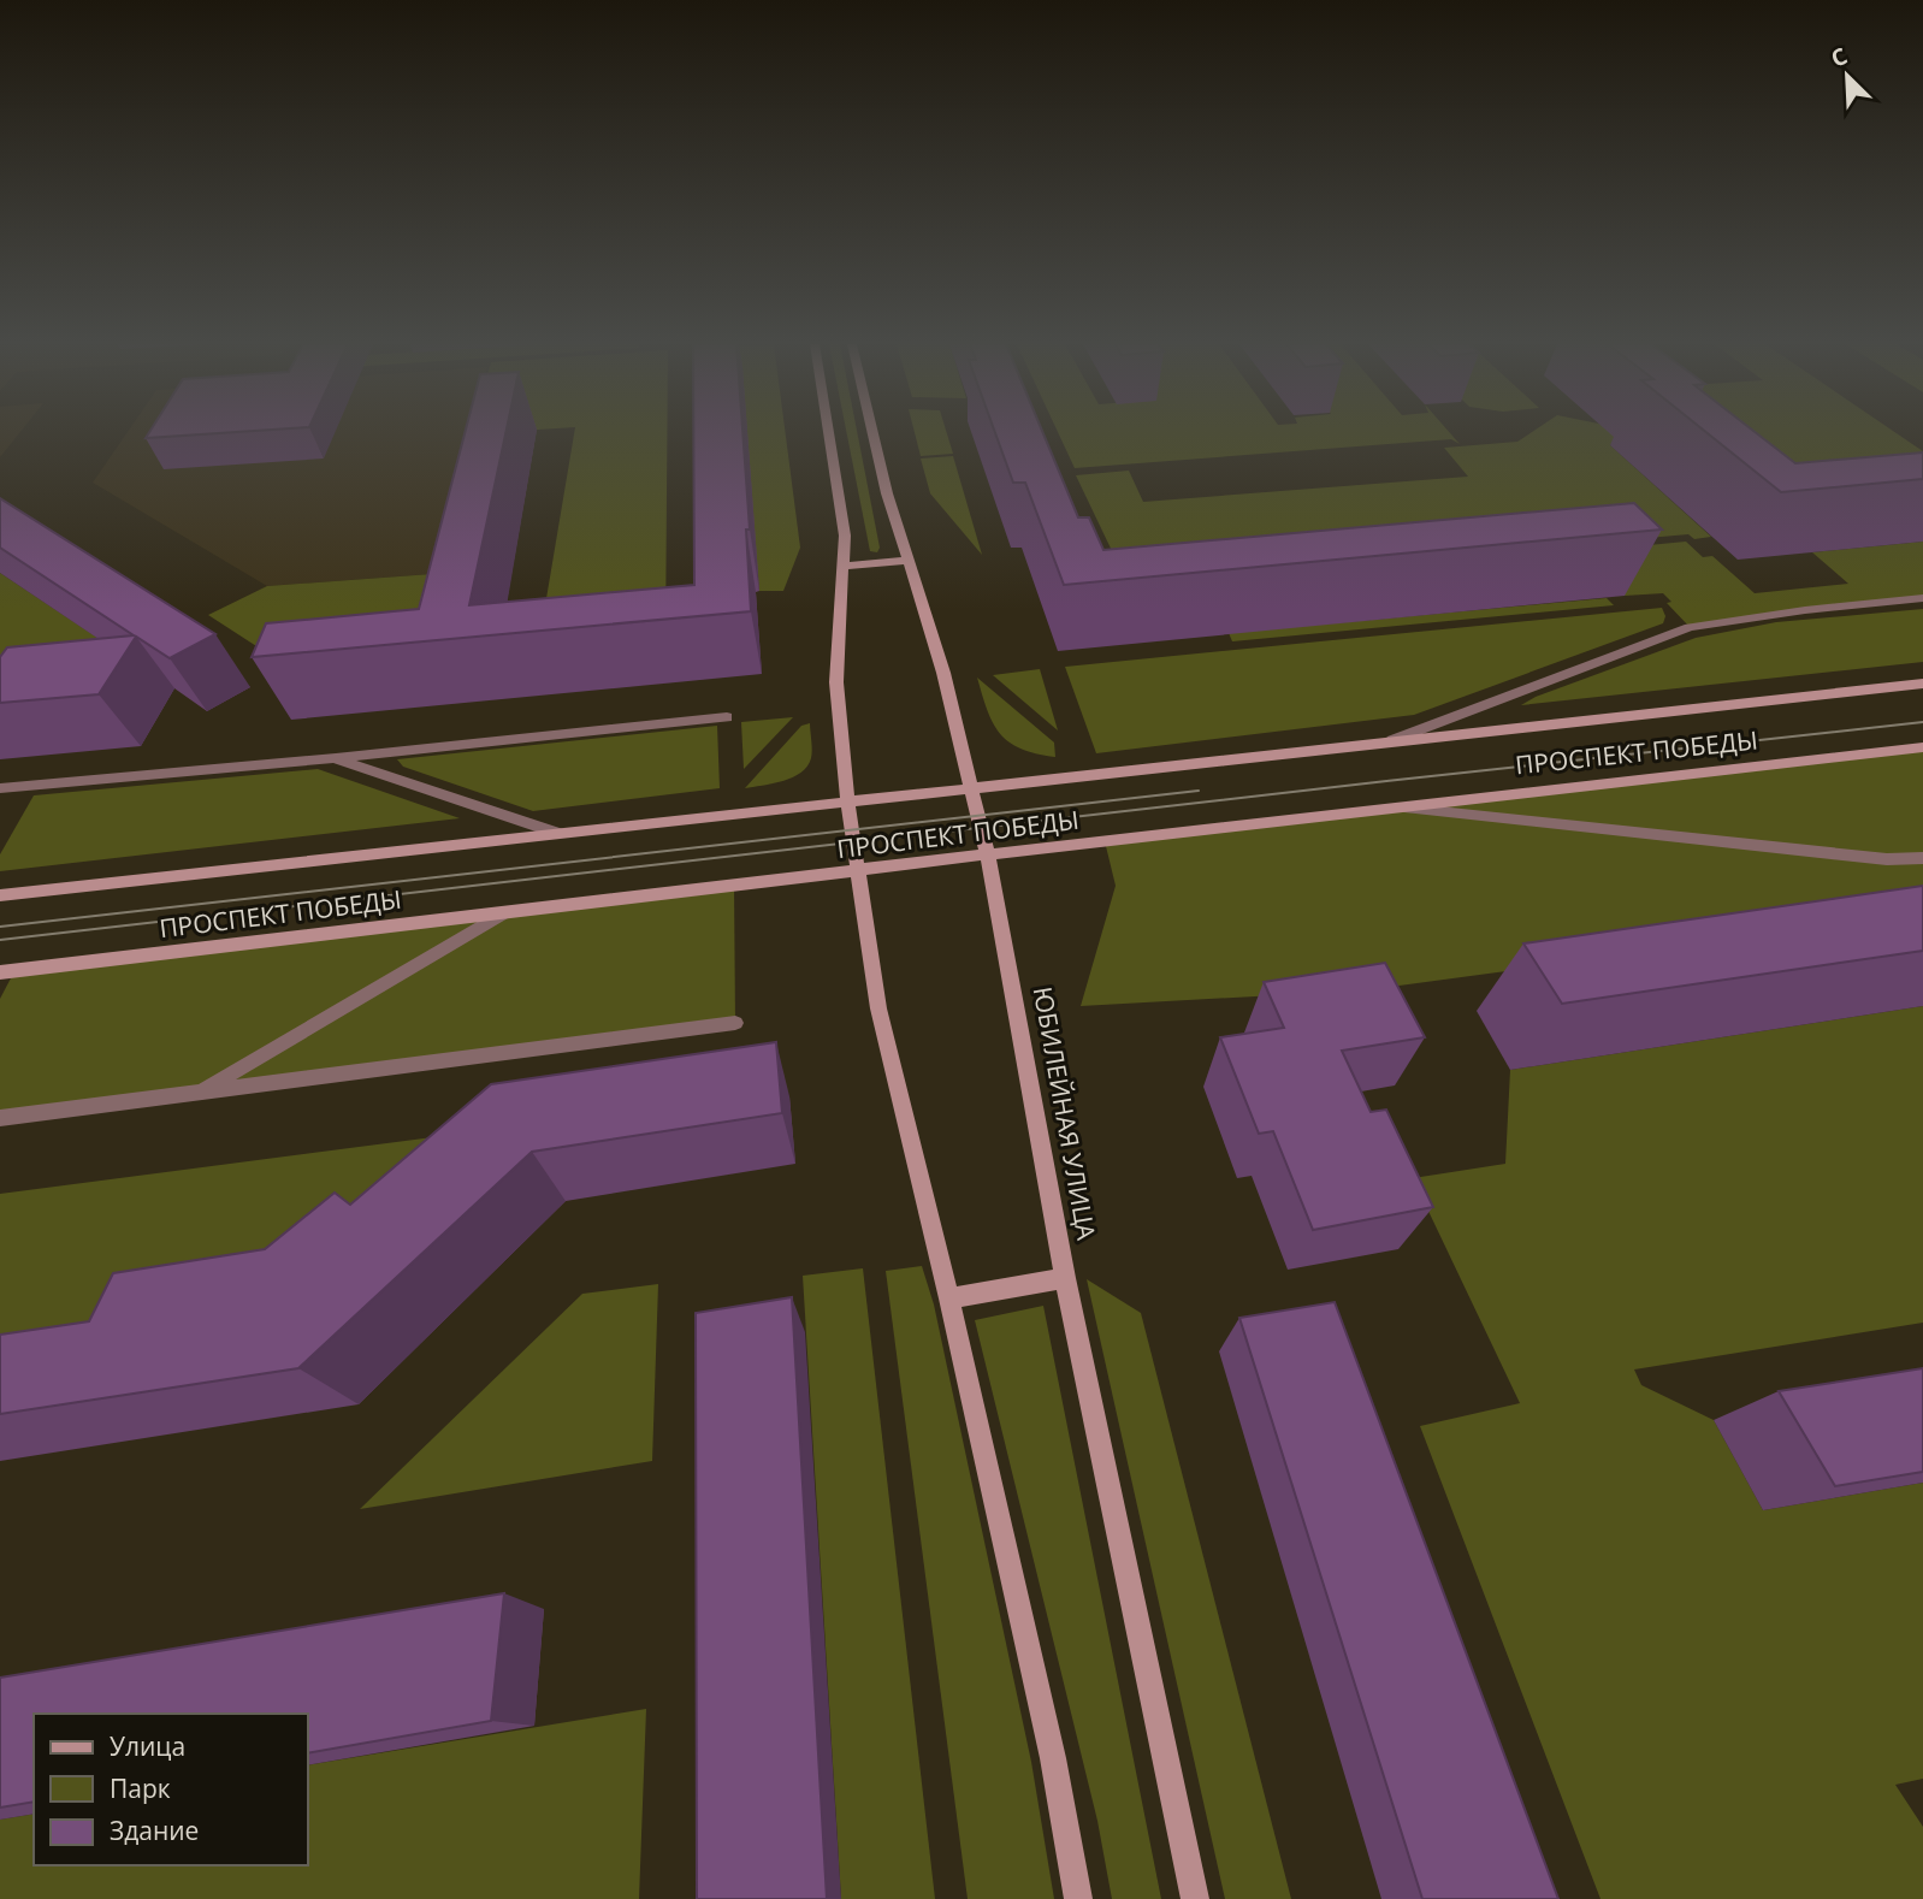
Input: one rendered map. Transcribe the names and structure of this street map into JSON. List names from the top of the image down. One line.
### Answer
{"streets":{"street":["ПРОСПЕКТ ПОБЕДЫ","ЮБИЛЕЙНАЯ УЛИЦА"]},"crossings":[["ПРОСПЕКТ ПОБЕДЫ","ЮБИЛЕЙНАЯ УЛИЦА"]],"legend":["Улица","Парк","Здание"],"north":"top left"}
